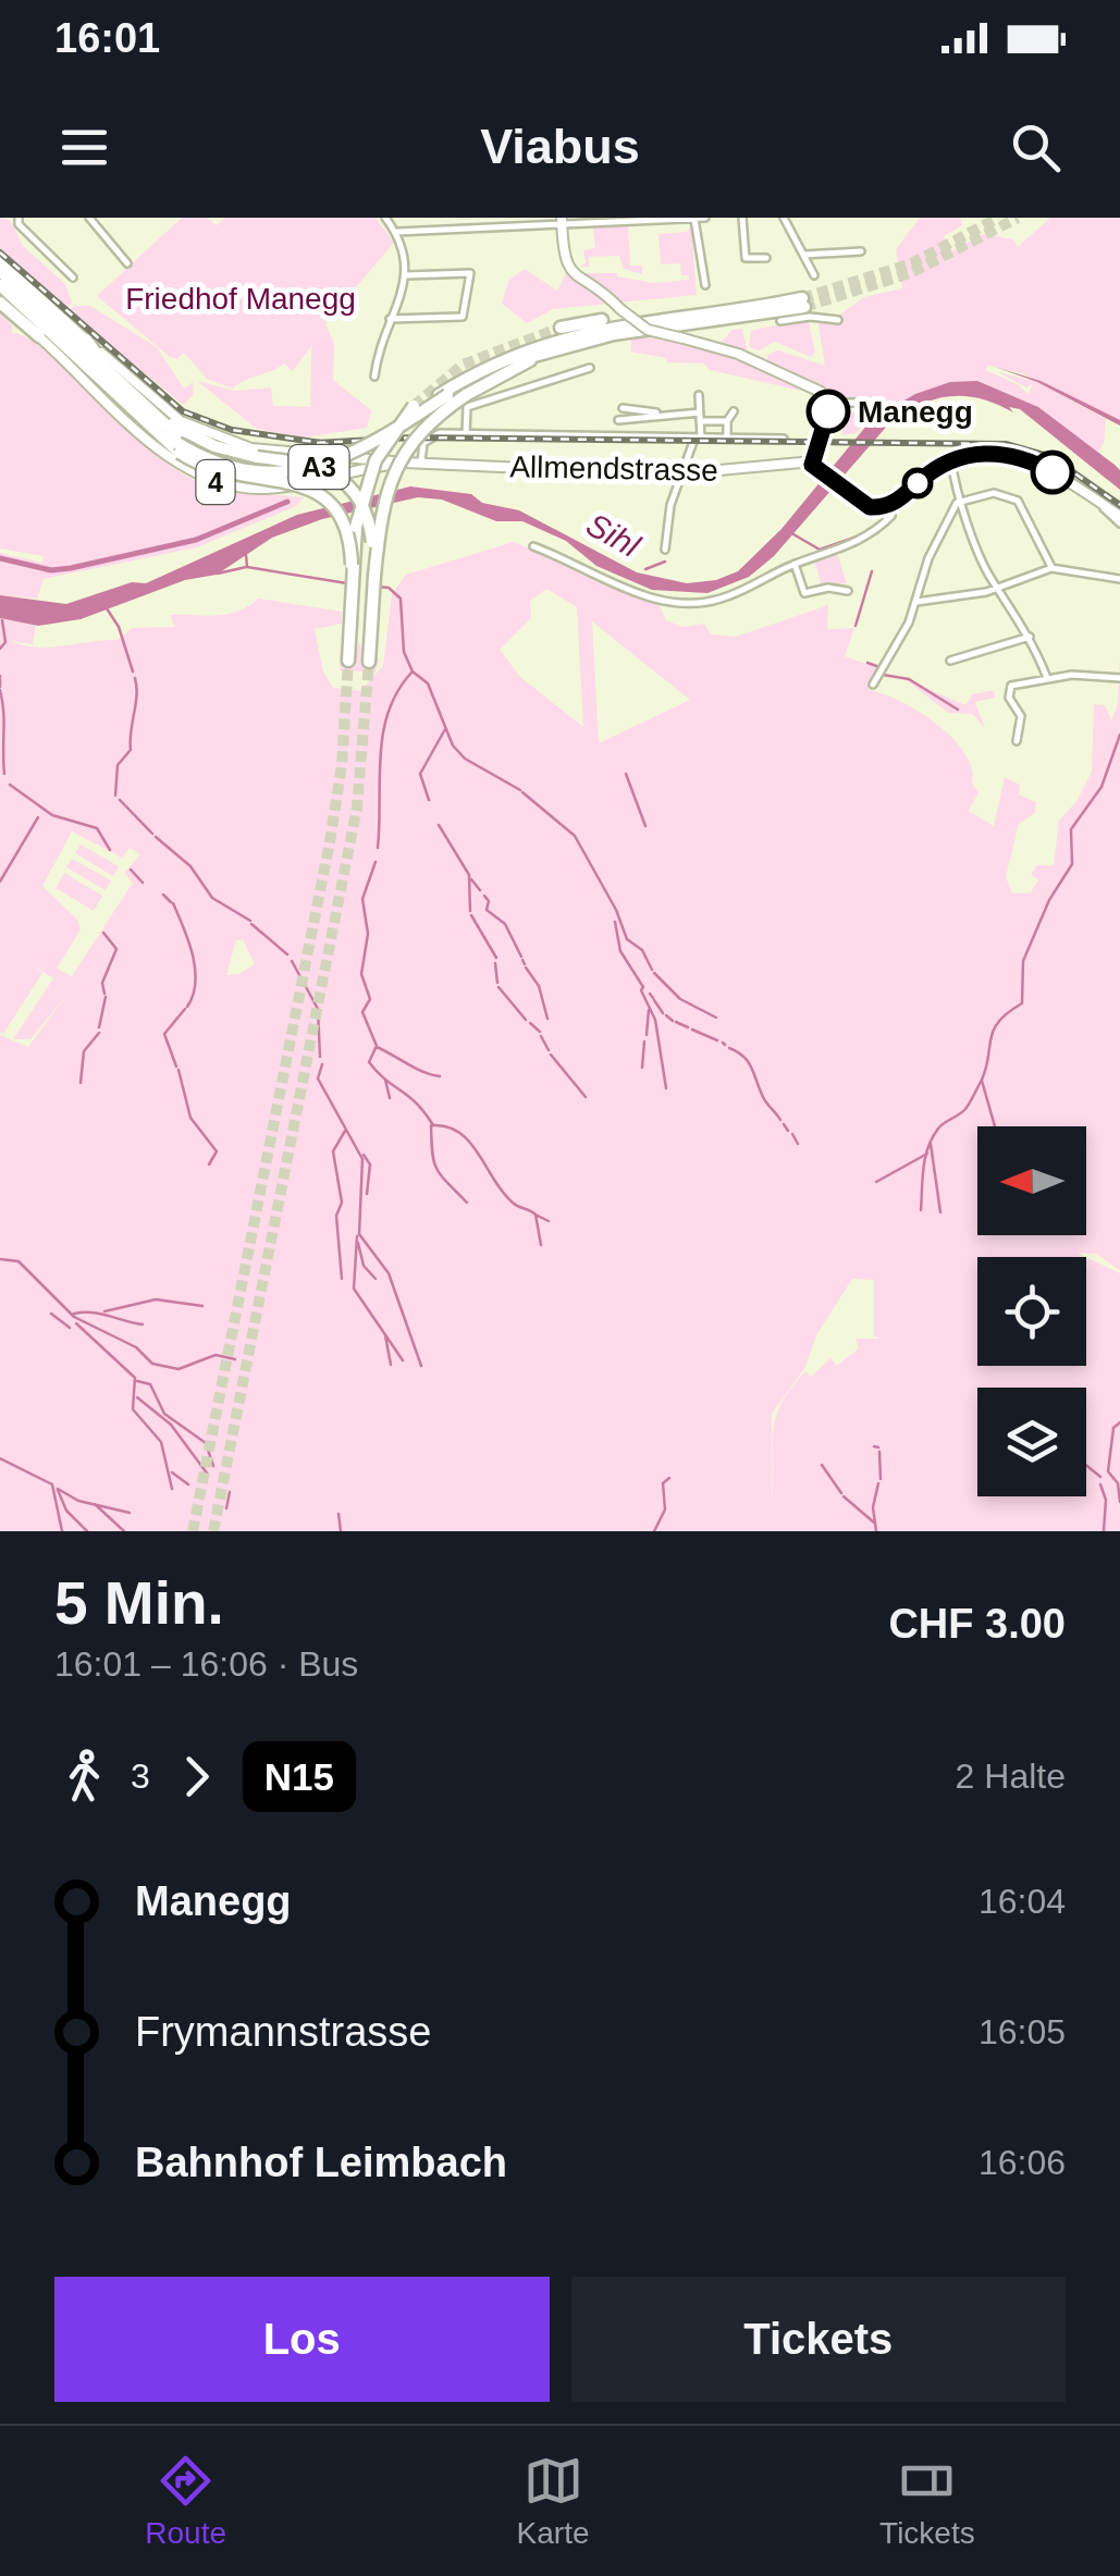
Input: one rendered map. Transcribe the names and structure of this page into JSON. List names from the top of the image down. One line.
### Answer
{"streets":{"highway":["A3"],"main road":["Allmendstrasse","4"]},"water":["Sihl"],"parks":["Friedhof Manegg"],"places":["Manegg"],"lines":["bus line N15"],"north":"left","page":{"status":"16:01","header":"Viabus","heading":["5 Min.","16:01 – 16:06 · Bus","CHF 3.00"],"legs":["3","N15","2 Halte"],"list":[{"name":"Manegg","value":"16:04"},{"name":"Frymannstrasse","value":"16:05"},{"name":"Bahnhof Leimbach","value":"16:06"}],"buttons":["Los","Tickets"],"tabs":["Route","Karte","Tickets"]}}
